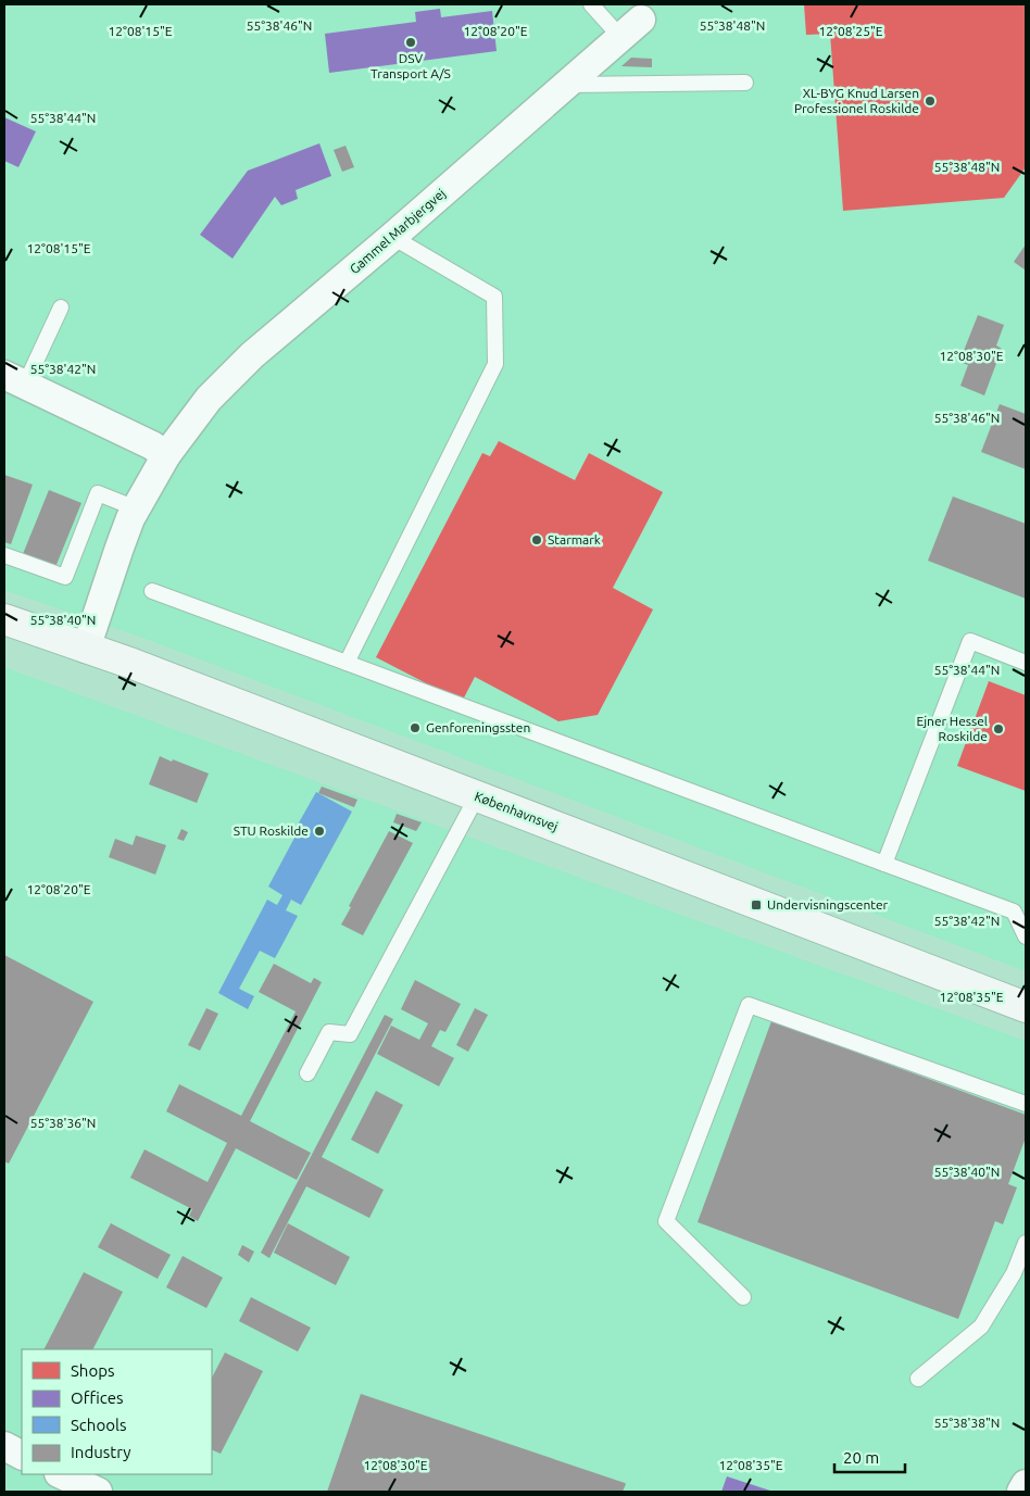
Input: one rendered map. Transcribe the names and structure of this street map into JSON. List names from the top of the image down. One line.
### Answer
{"streets":{"main road":["Københavnsvej"],"street":["Gammel Marbjergvej"]},"crossings":[["Gammel Marbjergvej","Københavnsvej"]],"places":{"other":["DSV Transport A/S","XL-BYG Knud Larsen Professionel Roskilde","Starmark","Genforeningssten","Ejner Hessel Roskilde","STU Roskilde"],"transit":["Undervisningscenter"]},"legend":["Shops","Offices","Schools","Industry"],"scale_bar":"20 m","coordinates":["55°38'46\"N","55°38'48\"N","12°08'15\"E","12°08'20\"E","12°08'25\"E","55°38'44\"N","12°08'30\"E","55°38'42\"N","55°38'40\"N","12°08'35\"E","55°38'36\"N","55°38'38\"N"]}
